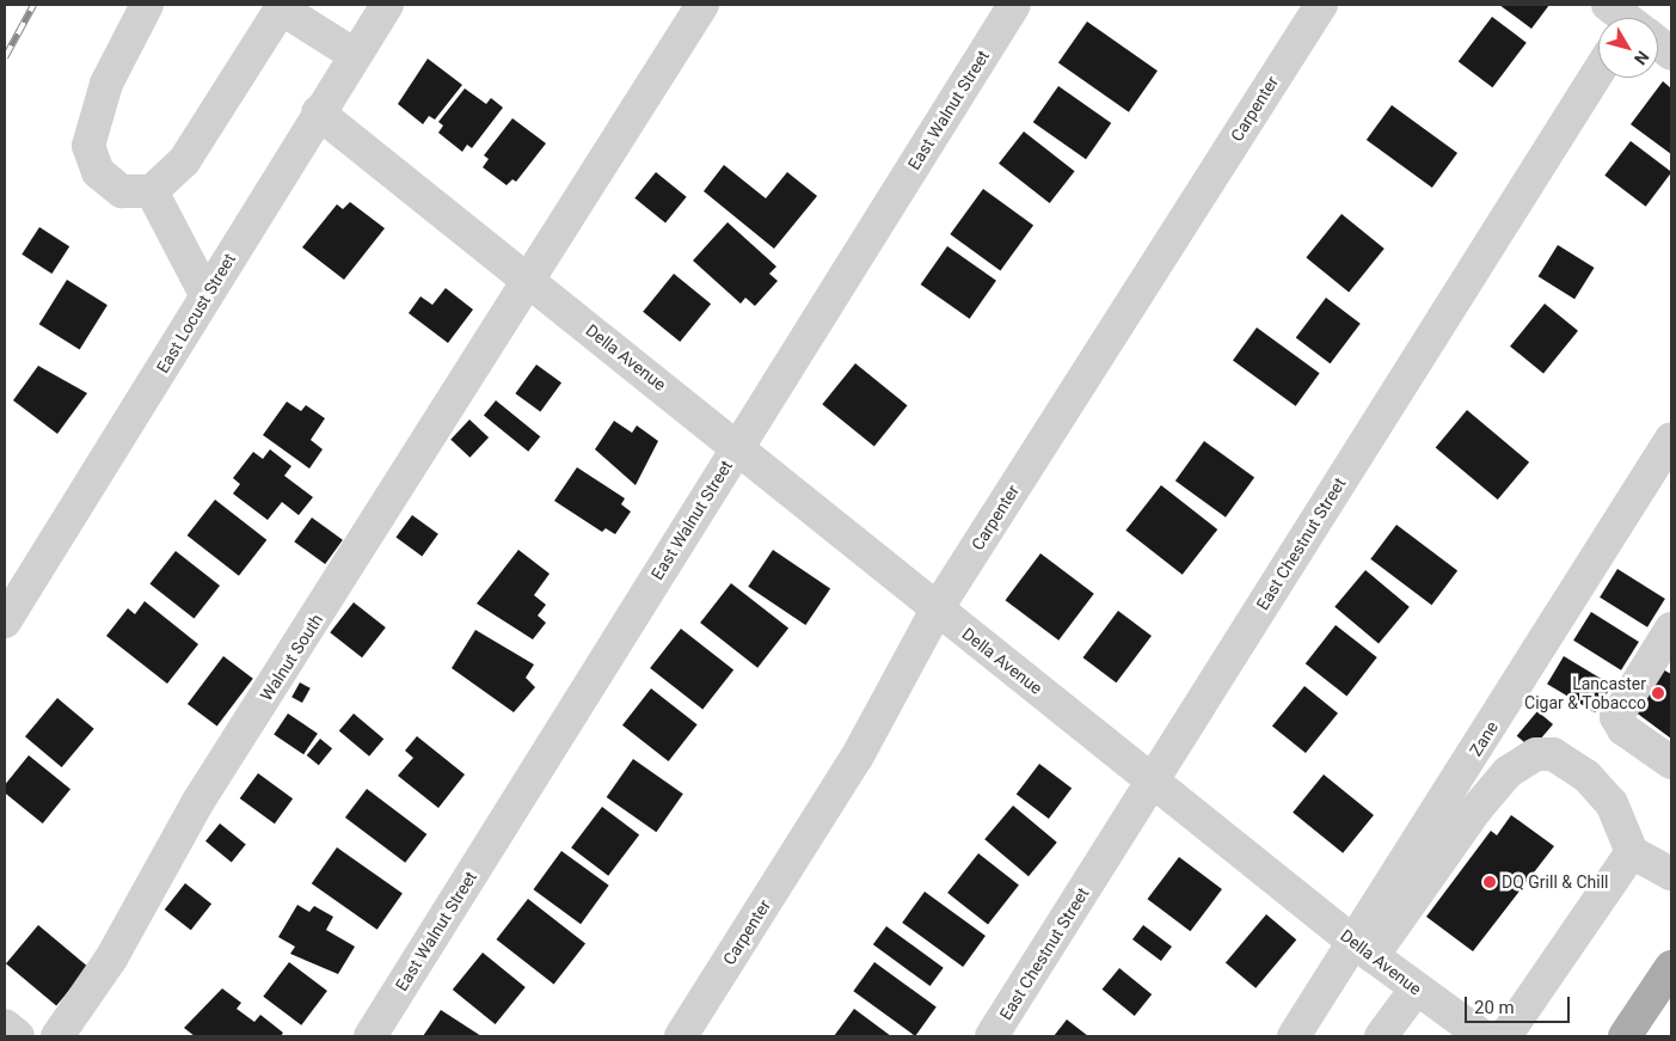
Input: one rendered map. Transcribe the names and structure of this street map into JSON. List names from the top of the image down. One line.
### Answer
{"streets":{"street":["Carpenter","East Walnut Street","East Locust Street","Della Avenue","East Chestnut Street","Walnut South","Zane"]},"crossings":[["Carpenter","Della Avenue"],["East Walnut Street","Della Avenue"],["East Locust Street","Della Avenue"],["Della Avenue","East Chestnut Street"],["Della Avenue","Walnut South"],["Della Avenue","Zane"]],"places":["Lancaster Cigar & Tobacco","DQ Grill & Chill"],"scale_bar":"20 m","north":"bottom right"}
